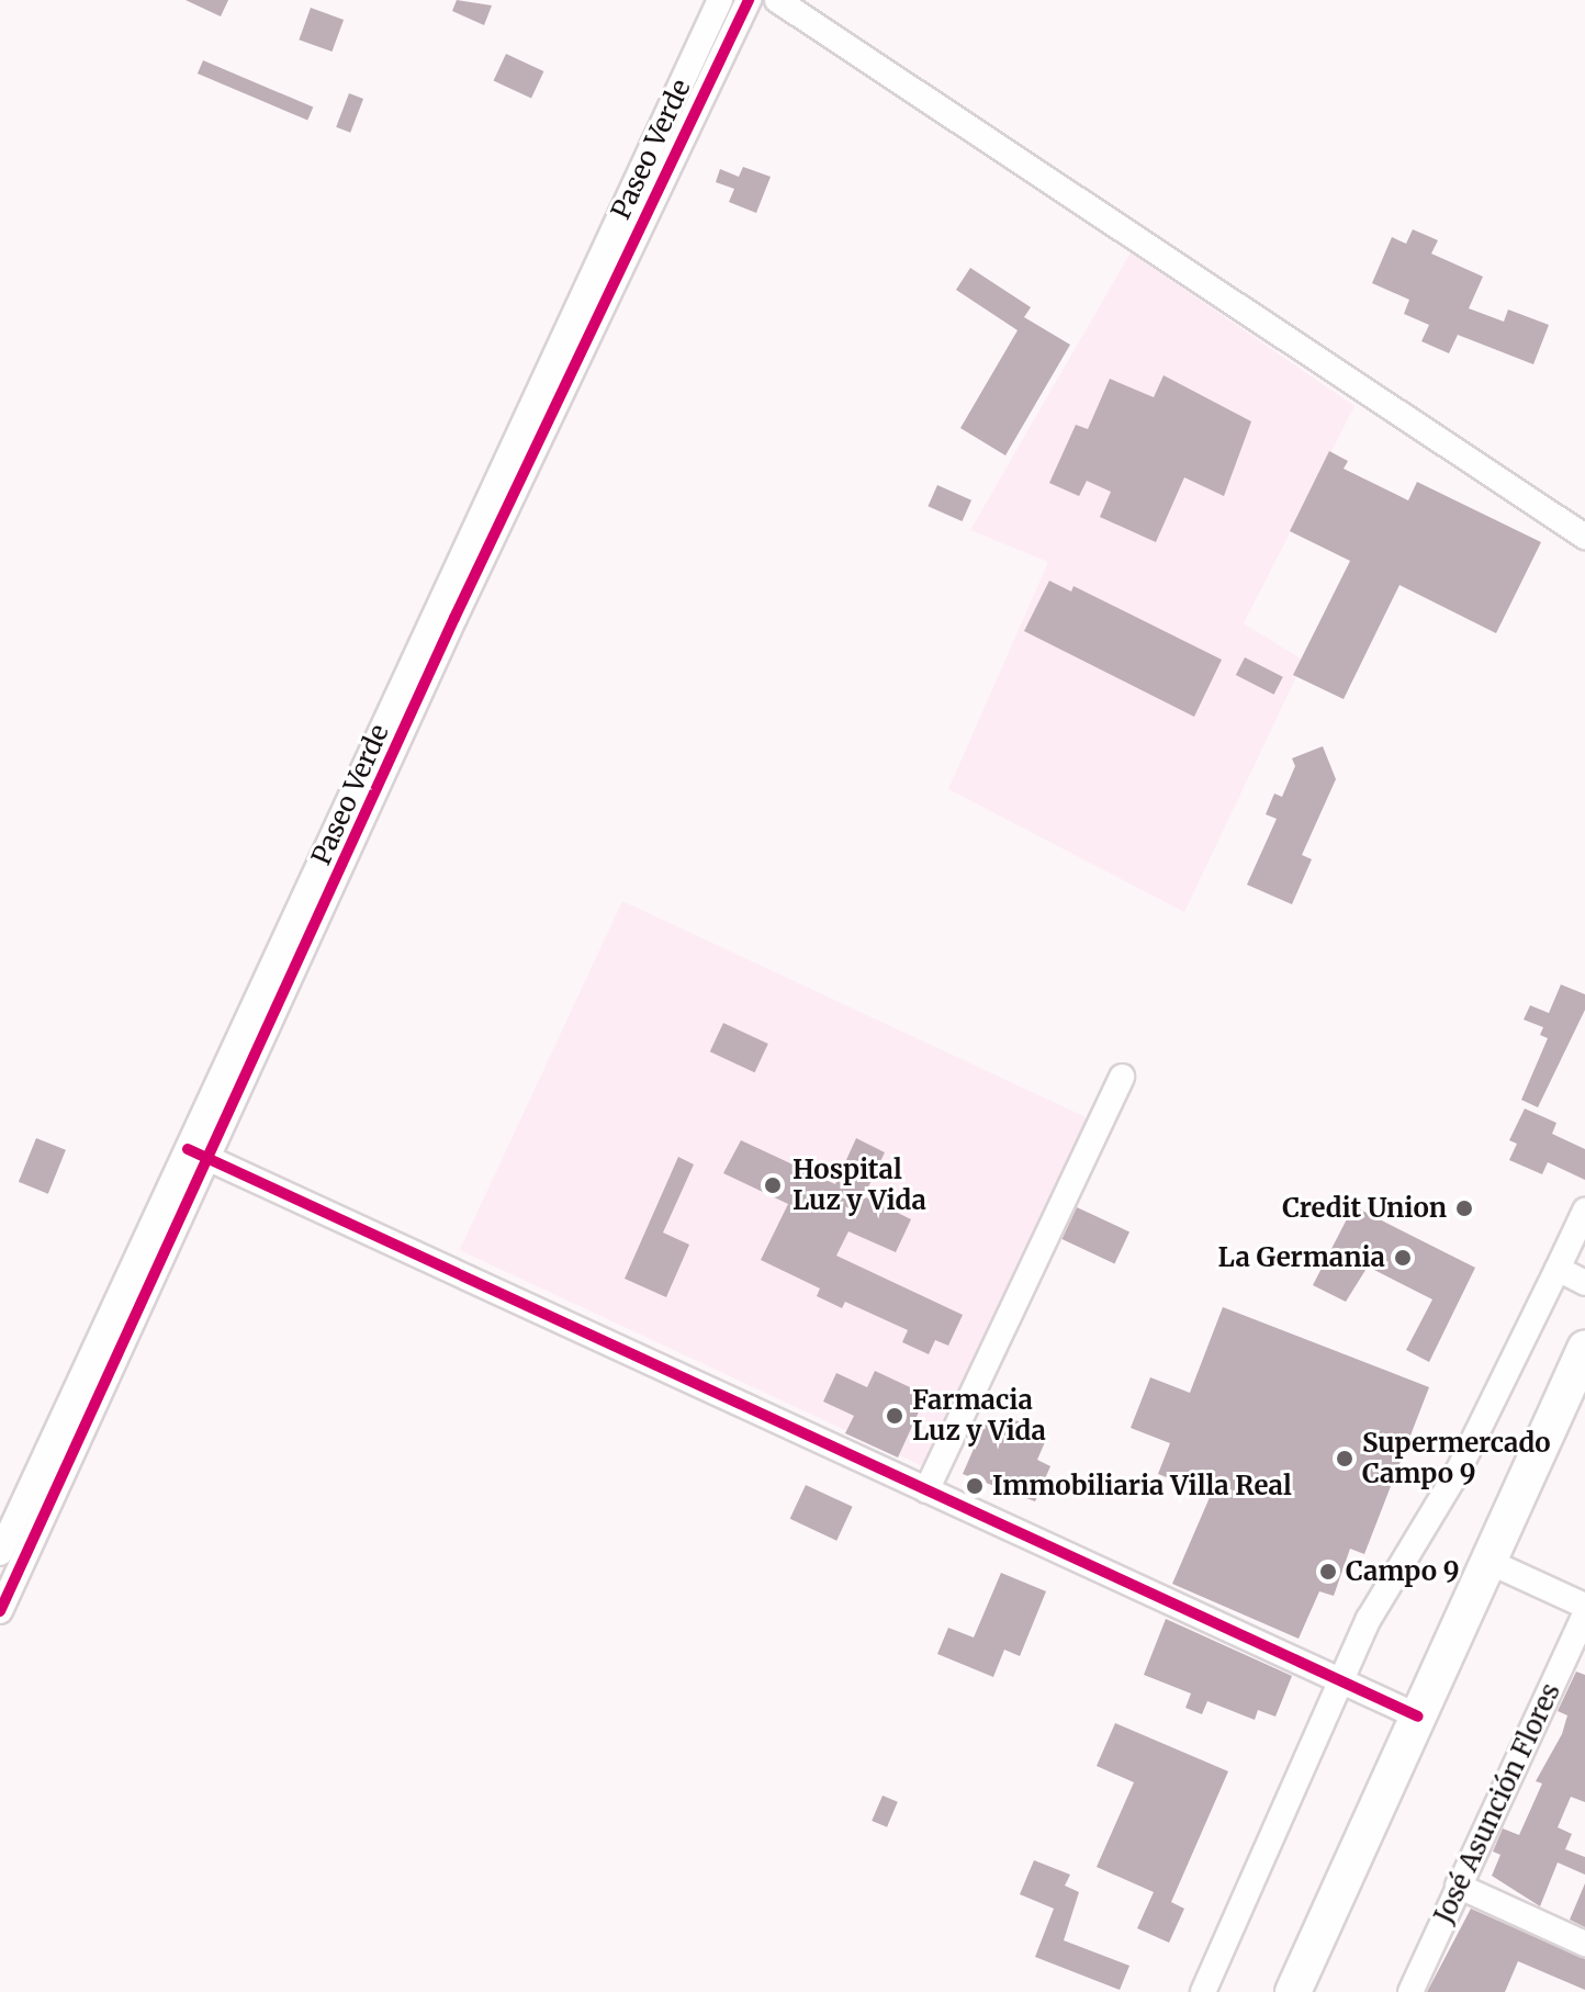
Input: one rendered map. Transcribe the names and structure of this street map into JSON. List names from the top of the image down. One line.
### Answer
{"streets":{"street":["Paseo Verde","José Asunción Flores"]},"places":["Hospital Luz y Vida","Credit Union","La Germania","Farmacia Luz y Vida","Supermercado Campo 9","Immobiliaria Villa Real","Campo 9"]}
